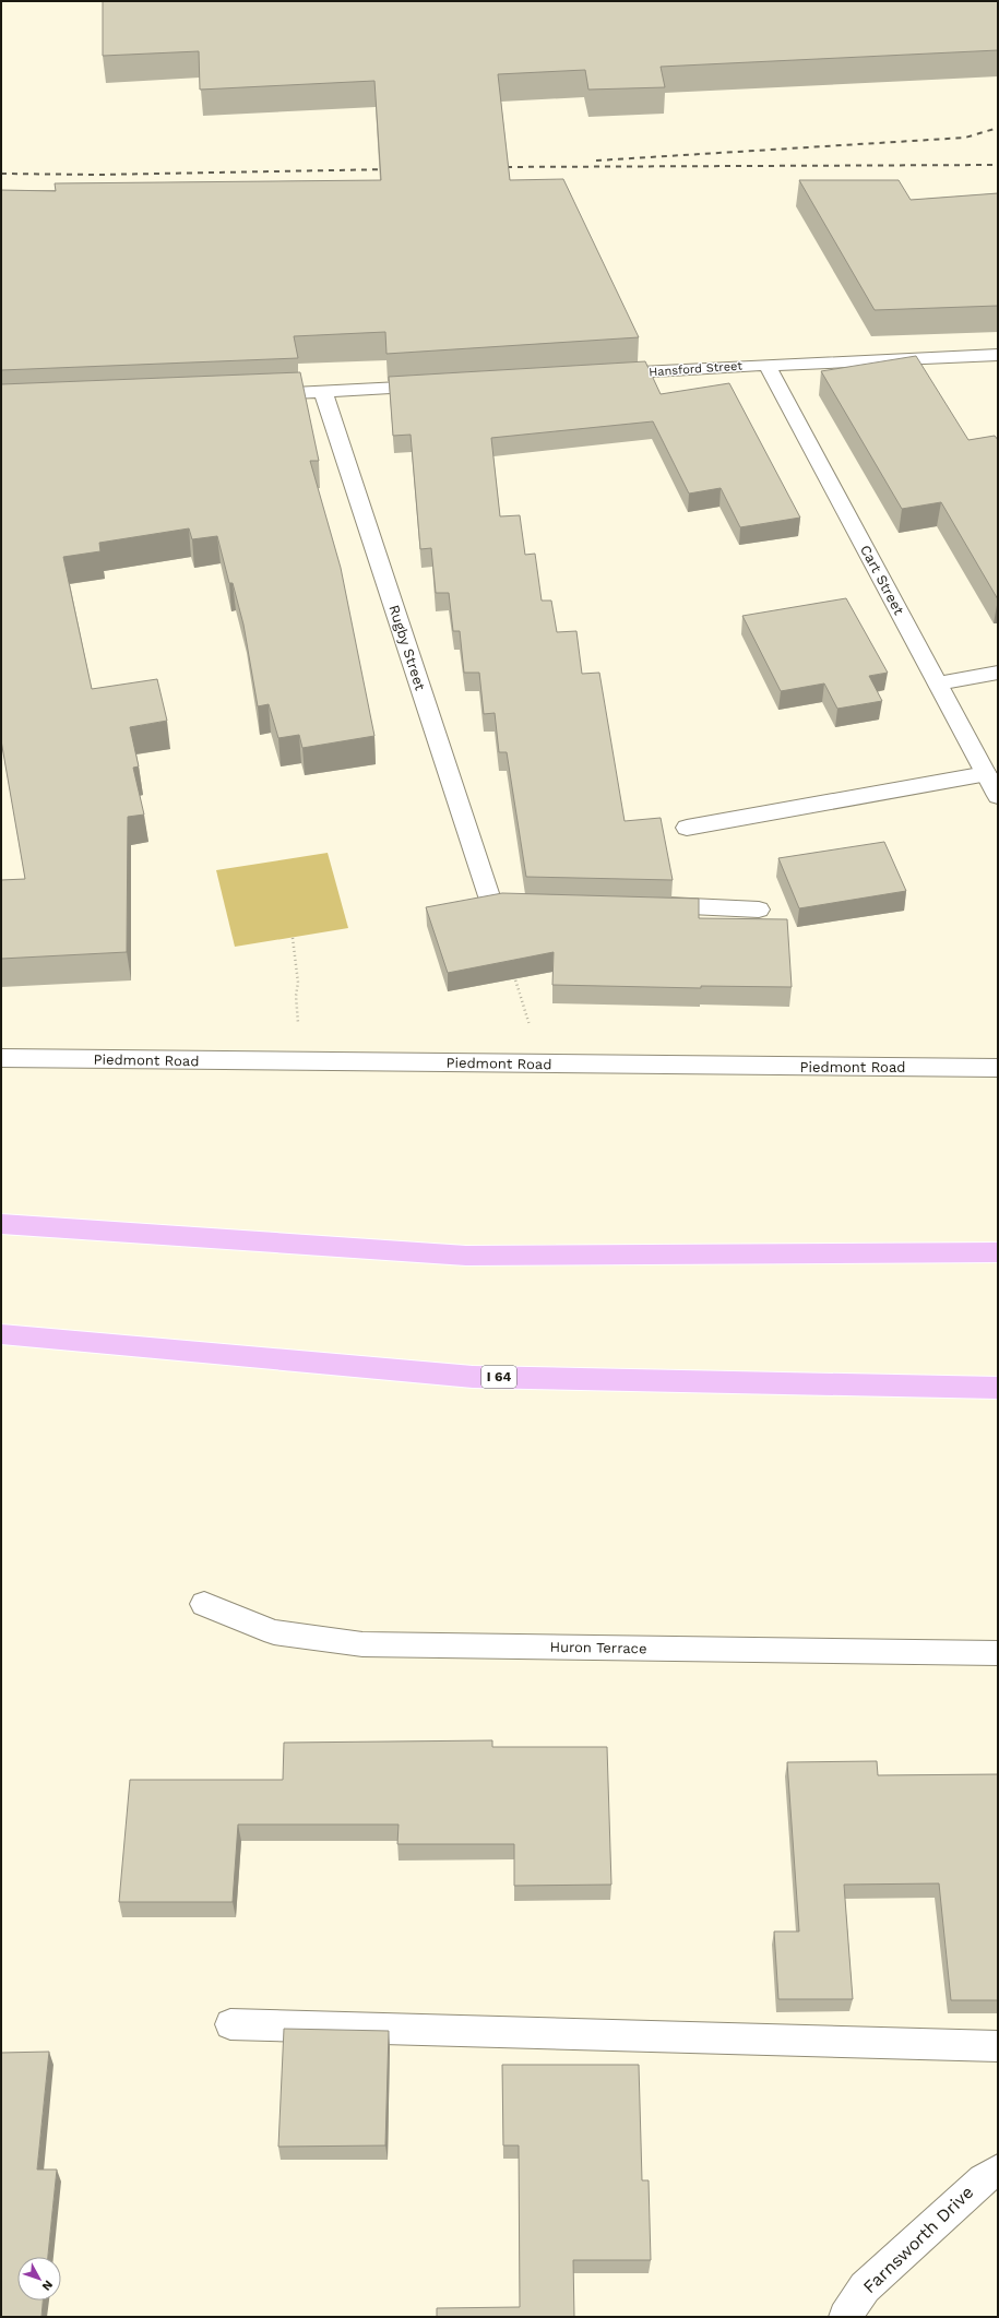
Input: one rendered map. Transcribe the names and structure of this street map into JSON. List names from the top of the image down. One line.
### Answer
{"streets":{"highway":["I 64"],"street":["Hansford Street","Cart Street","Rugby Street","Piedmont Road","Huron Terrace","Farnsworth Drive"]},"crossings":[["Hansford Street","Cart Street"]],"north":"bottom right"}
